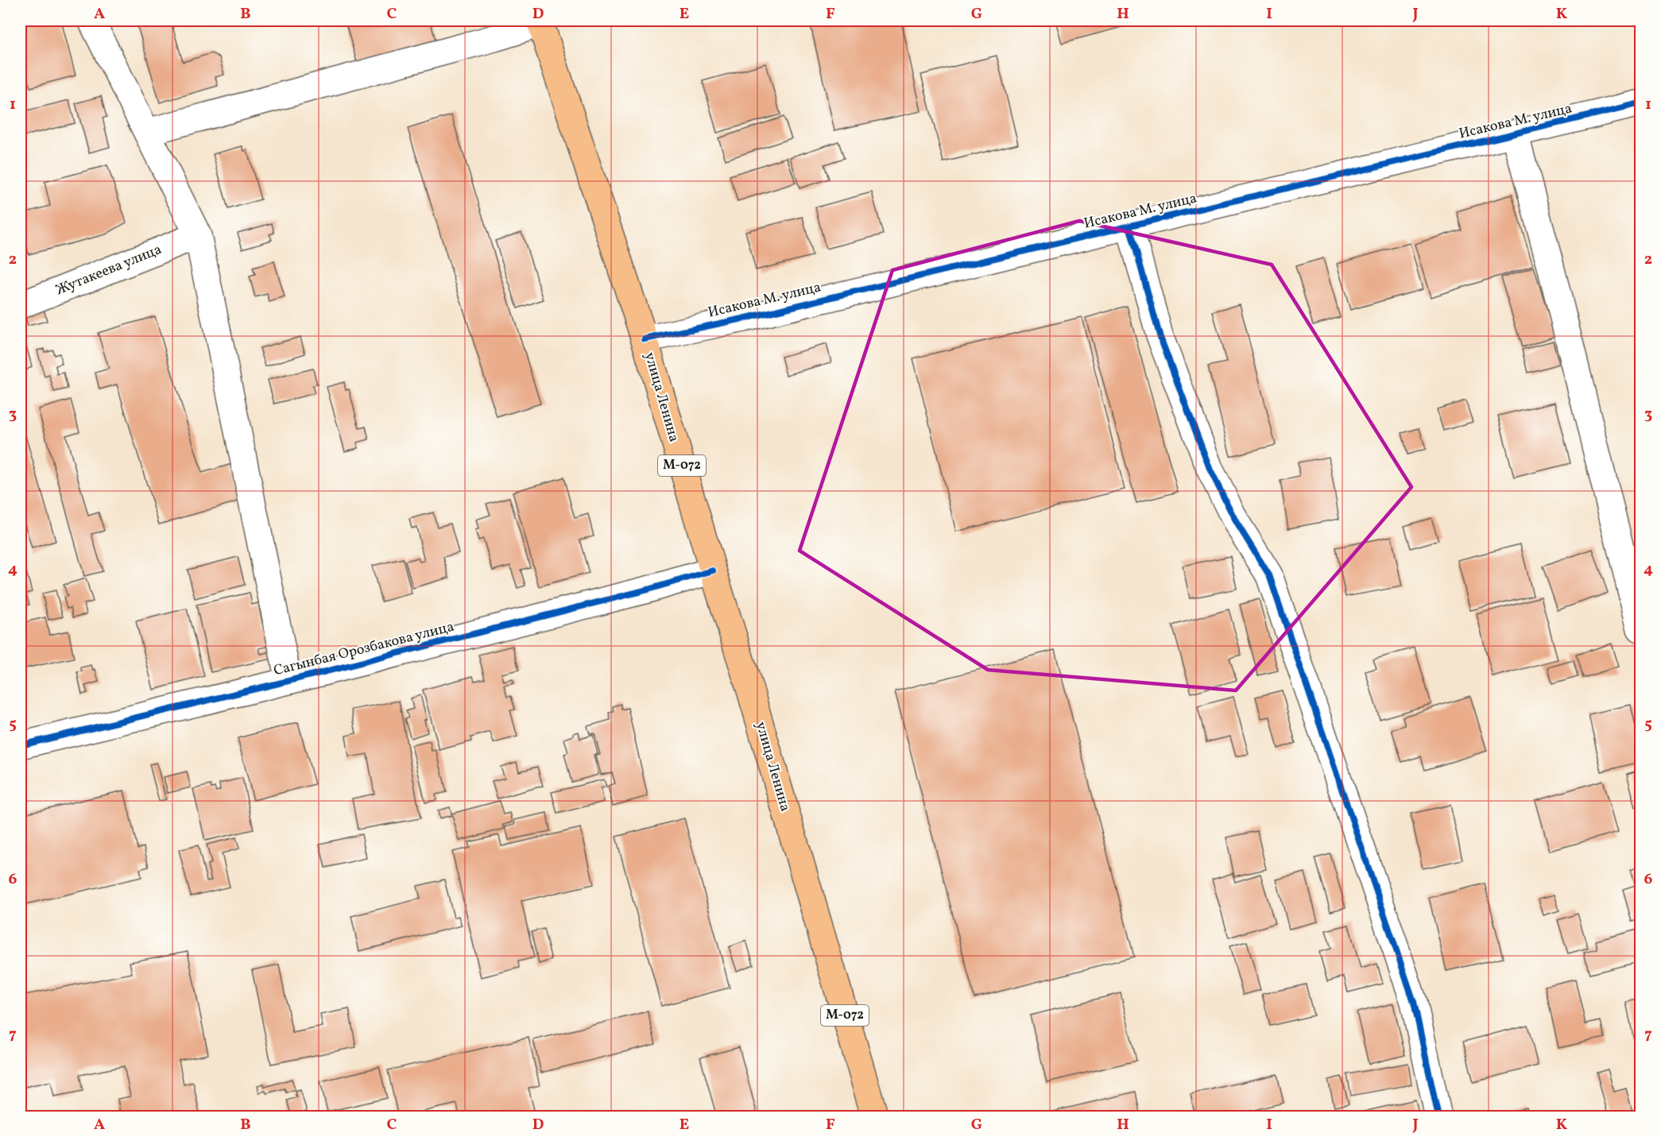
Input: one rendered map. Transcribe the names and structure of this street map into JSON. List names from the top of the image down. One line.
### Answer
{"streets":{"main road":["улица Ленина","М-072"],"street":["Исакова М. улица","Жутакеева улица","Сагынбая Орозбакова улица"]},"crossings":[["Исакова М. улица","улица Ленина"],["улица Ленина","Сагынбая Орозбакова улица"]],"grid":{"columns":["A","B","C","D","E","F","G","H","I","J","K"],"rows":["1","2","3","4","5","6","7"]}}
